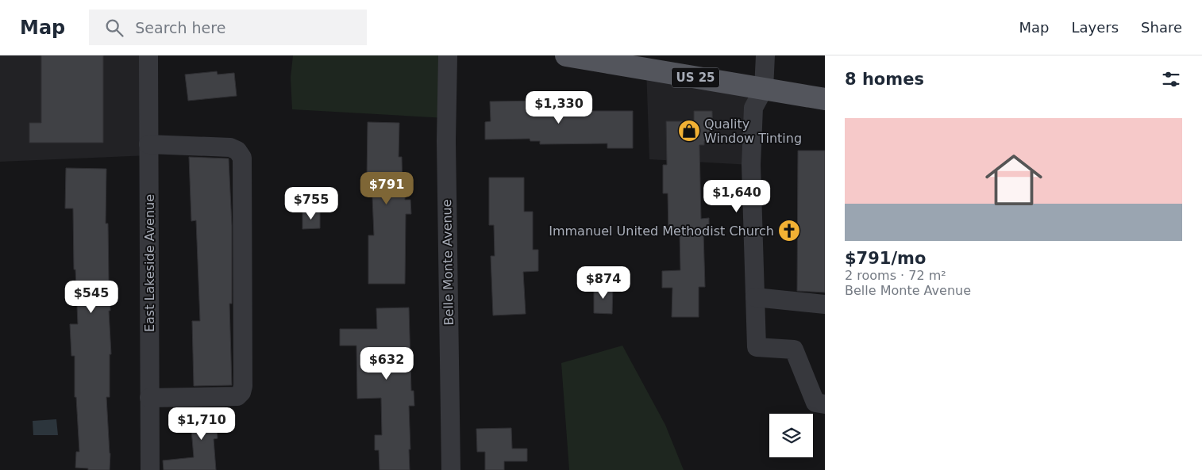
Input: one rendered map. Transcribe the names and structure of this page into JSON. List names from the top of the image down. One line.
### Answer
{"streets":{"main road":["US 25"],"street":["Belle Monte Avenue","East Lakeside Avenue"]},"places":{"shop":["Quality Window Tinting"],"church":["Immanuel United Methodist Church"]},"page":{"header":"Map","search":"Search here","nav":["Map","Layers","Share"],"heading":"8 homes","price":["$1,330","$791","$1,640","$755","$874","$545","$632","$1,710"],"list":[{"name":"$791/mo","note":"2 rooms · 72 m² · Belle Monte Avenue"}]}}
